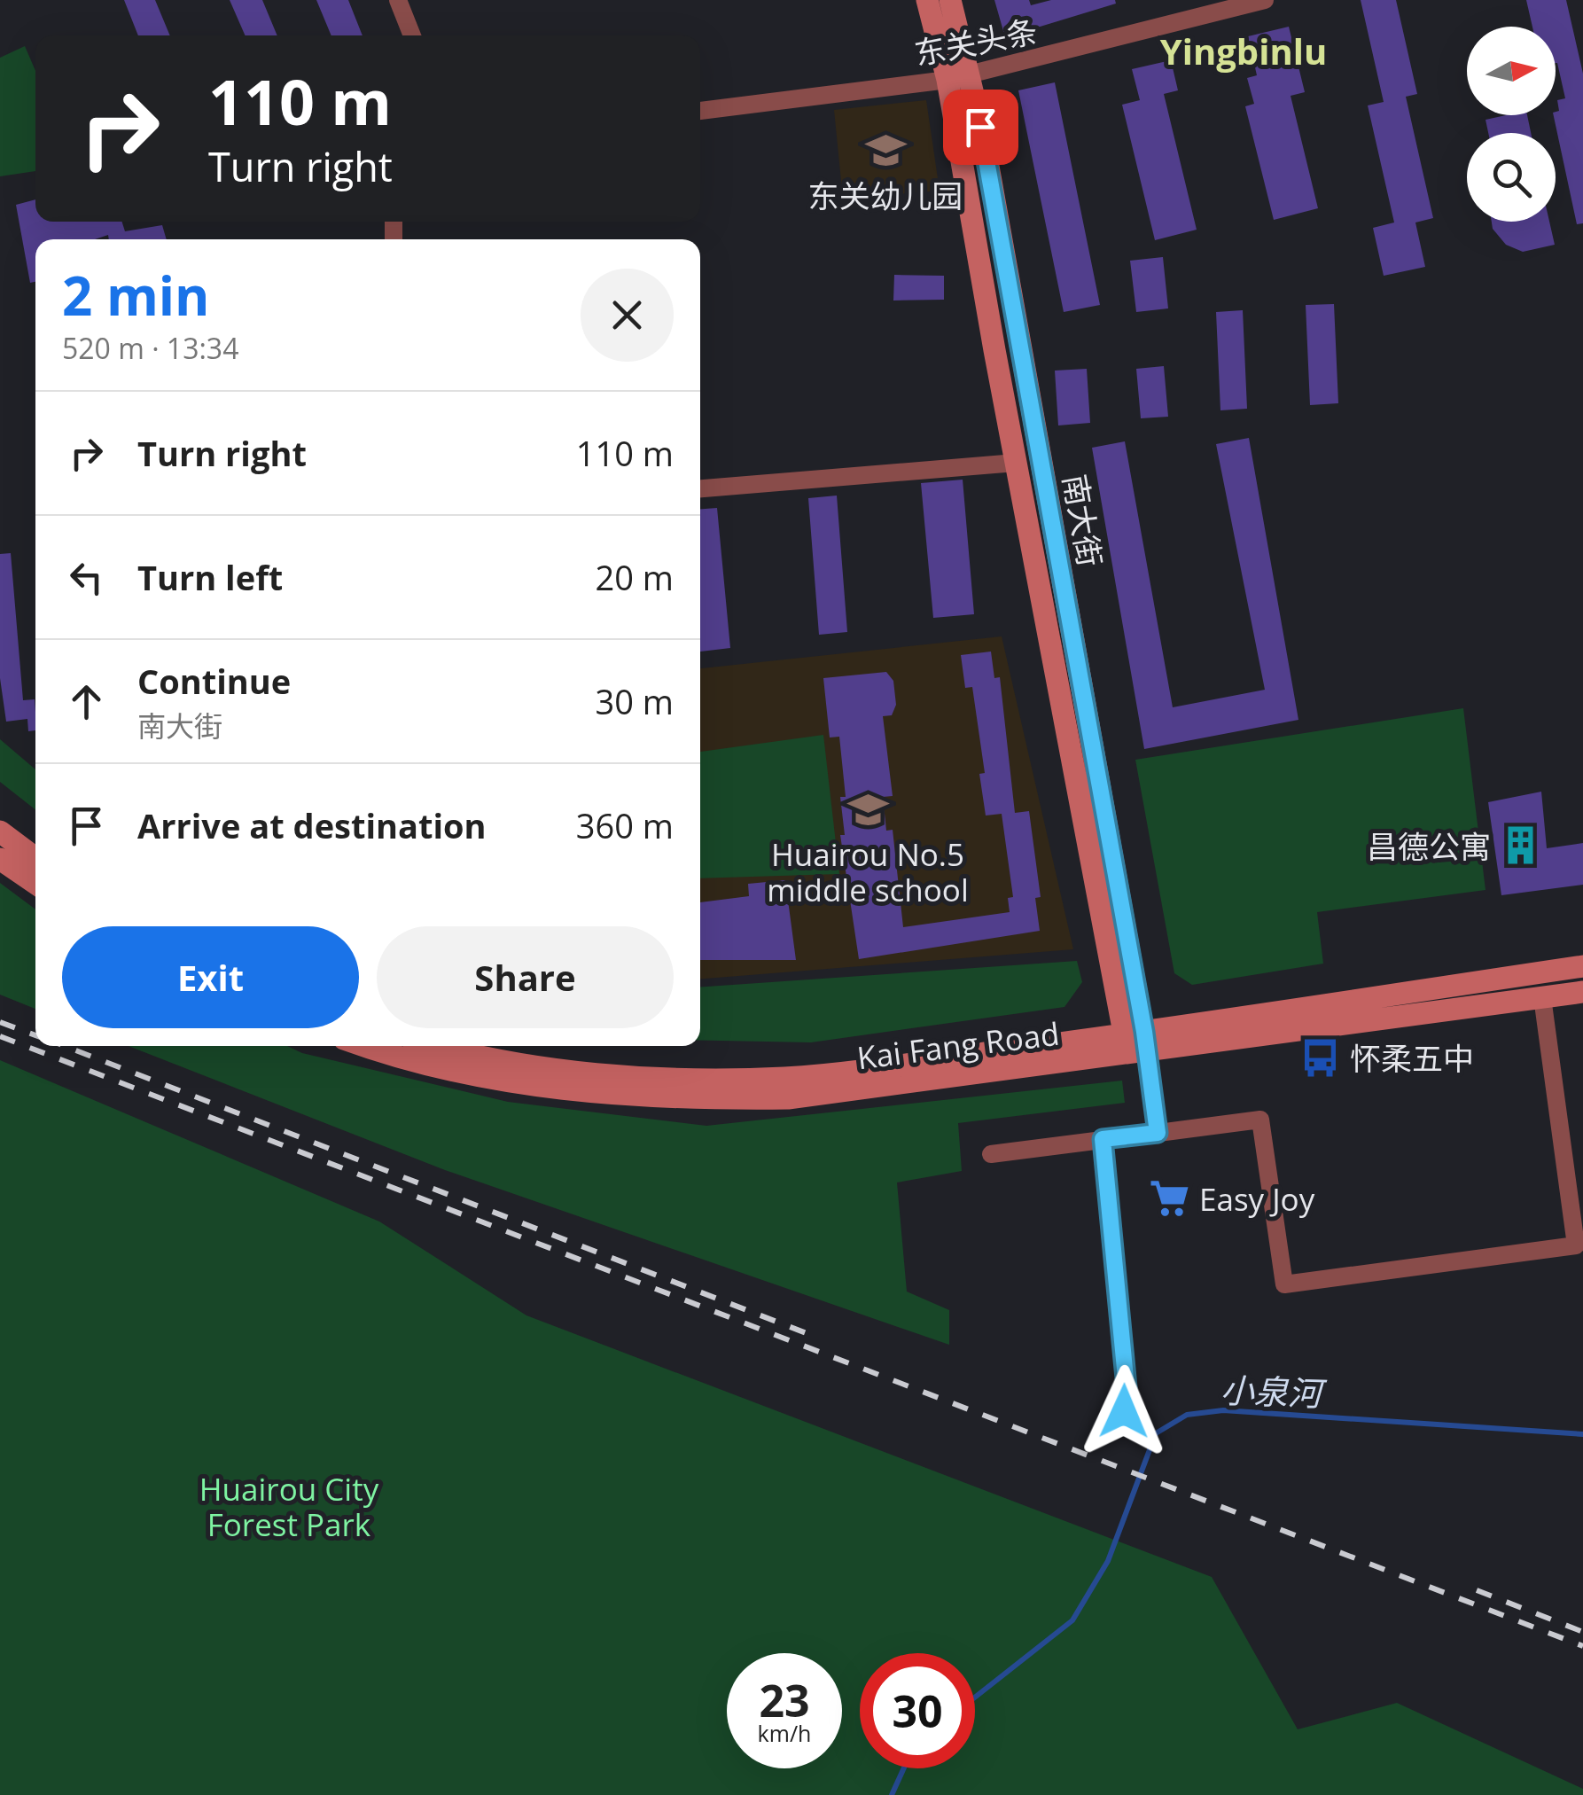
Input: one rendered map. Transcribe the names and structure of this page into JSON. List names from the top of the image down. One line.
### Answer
{"streets":{"main road":["南大街","Kai Fang Road"],"street":["东关头条"]},"crossings":[["东关头条","南大街"],["南大街","Kai Fang Road"]],"districts":["Yingbinlu"],"water":["小泉河"],"parks":["Huairou City Forest Park"],"places":{"school or university":["东关幼儿园","Huairou No.5 middle school"],"building":["昌德公寓"],"bus stop":["怀柔五中"],"supermarket":["Easy Joy"]},"north":"right","page":{"turn":["110 m","Turn right"],"heading":["2 min","520 m · 13:34"],"list":[{"name":"Turn right","value":"110 m"},{"name":"Turn left","value":"20 m"},{"name":"Continue","note":"南大街","value":"30 m"},{"name":"Arrive at destination","value":"360 m"}],"buttons":["Exit","Share"],"speed":"23 km/h","limit":"30"}}
